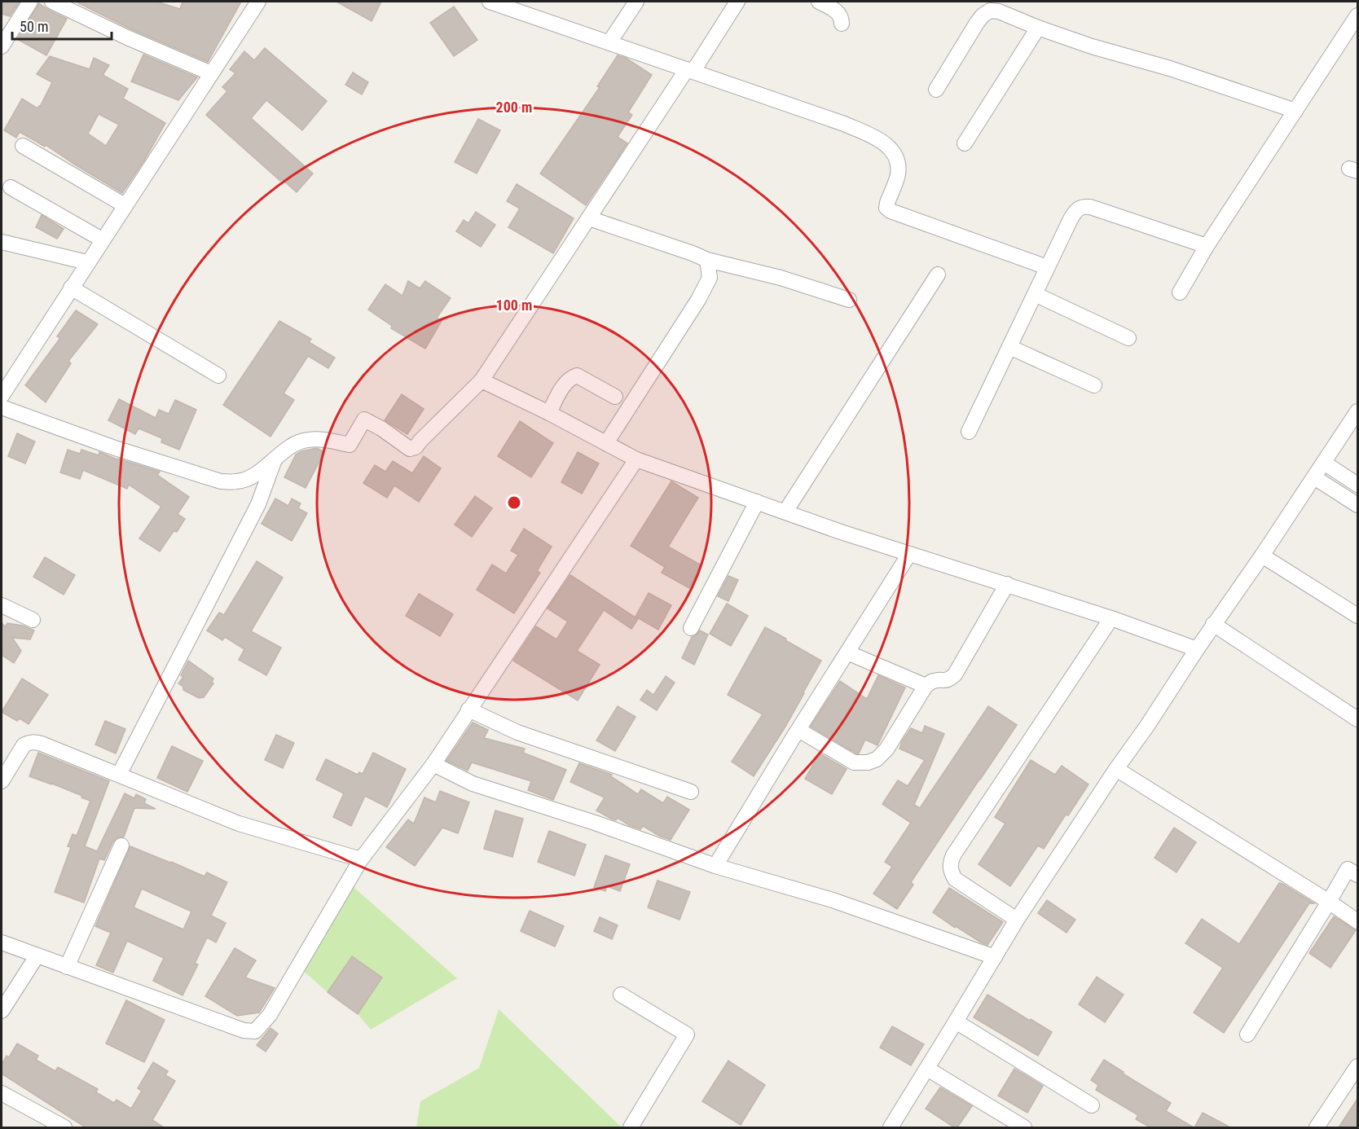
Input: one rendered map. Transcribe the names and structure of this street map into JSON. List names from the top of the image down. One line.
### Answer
{"scale_bar":"50 m","rings":["200 m","100 m"]}
